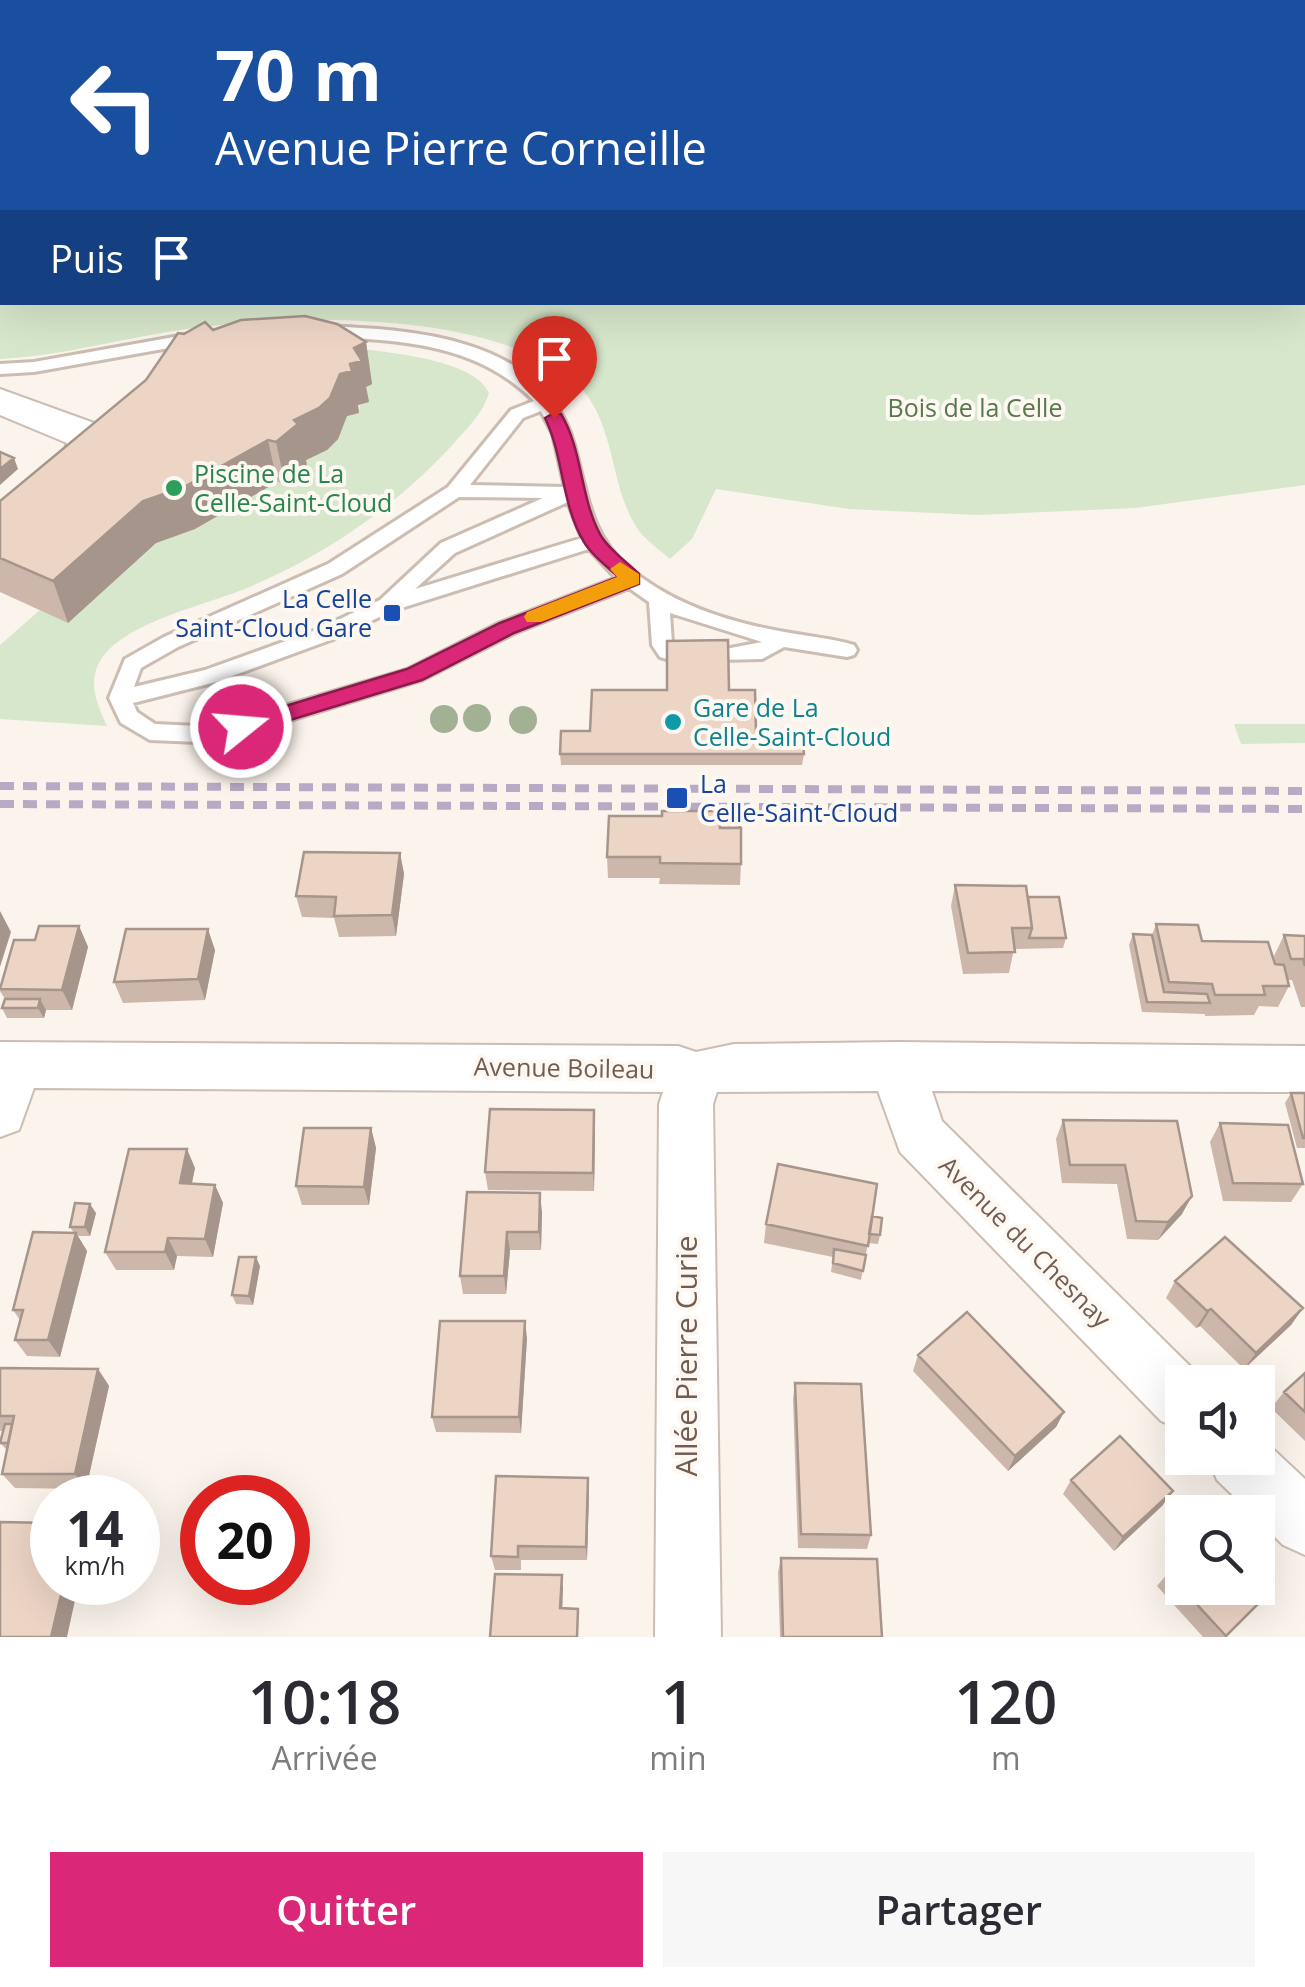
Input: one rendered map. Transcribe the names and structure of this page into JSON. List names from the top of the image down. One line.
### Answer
{"streets":{"street":["Avenue Boileau","Avenue du Chesnay","Allée Pierre Curie"]},"crossings":[["Avenue Boileau","Avenue du Chesnay"],["Avenue Boileau","Allée Pierre Curie"]],"parks":["Bois de la Celle"],"places":{"other":["Piscine de La Celle-Saint-Cloud","Gare de La Celle-Saint-Cloud"],"transit":["La Celle Saint-Cloud Gare","La Celle-Saint-Cloud"]},"page":{"turn":["70 m","Avenue Pierre Corneille"],"then":"Puis","speed":"14 km/h","limit":"20","eta":["10:18","Arrivée","1","min","120","m"],"buttons":["Quitter","Partager"]}}
